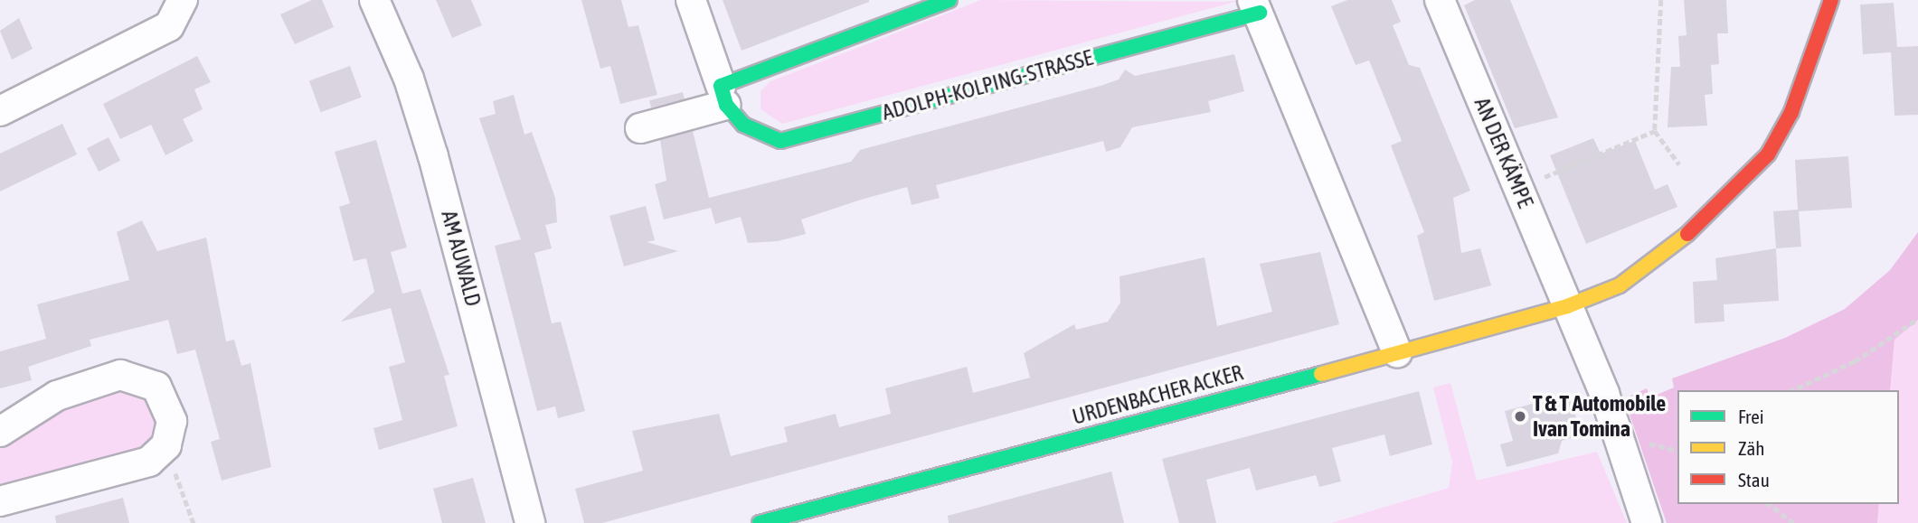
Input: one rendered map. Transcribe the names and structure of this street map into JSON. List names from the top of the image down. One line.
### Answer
{"streets":{"street":["ADOLPH-KOLPING-STRASSE","AN DER KÄMPE","AM AUWALD","URDENBACHER ACKER"]},"crossings":[["ADOLPH-KOLPING-STRASSE","URDENBACHER ACKER"],["AN DER KÄMPE","URDENBACHER ACKER"]],"places":["T & T Automobile Ivan Tomina"],"legend":["Frei","Zäh","Stau"]}
